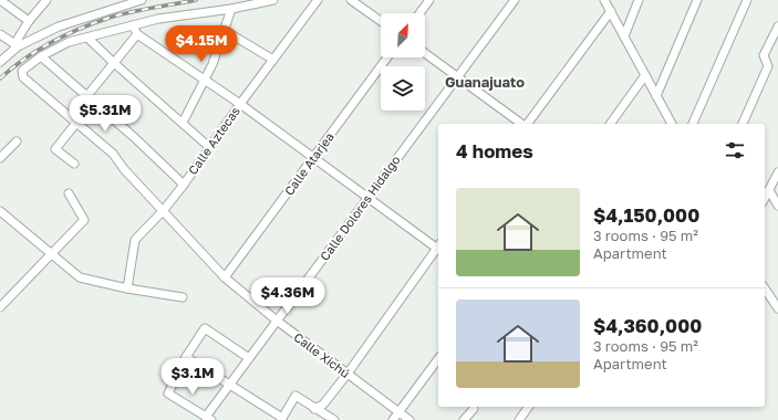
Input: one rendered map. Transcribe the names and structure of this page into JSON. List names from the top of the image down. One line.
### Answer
{"streets":{"street":["Calle Aztecas","Calle Atarjea","Calle Dolores Hidalgo","Calle Xichú"]},"crossings":[["Calle Aztecas","Calle Xichú"],["Calle Atarjea","Calle Xichú"],["Calle Dolores Hidalgo","Calle Xichú"]],"districts":["Guanajuato"],"north":"top right","page":{"price":["$4.15M","$5.31M","$4.36M","$3.1M"],"heading":"4 homes","list":[{"name":"$4,150,000","note":"3 rooms · 95 m² · Apartment"},{"name":"$4,360,000","note":"3 rooms · 95 m² · Apartment"}]}}
